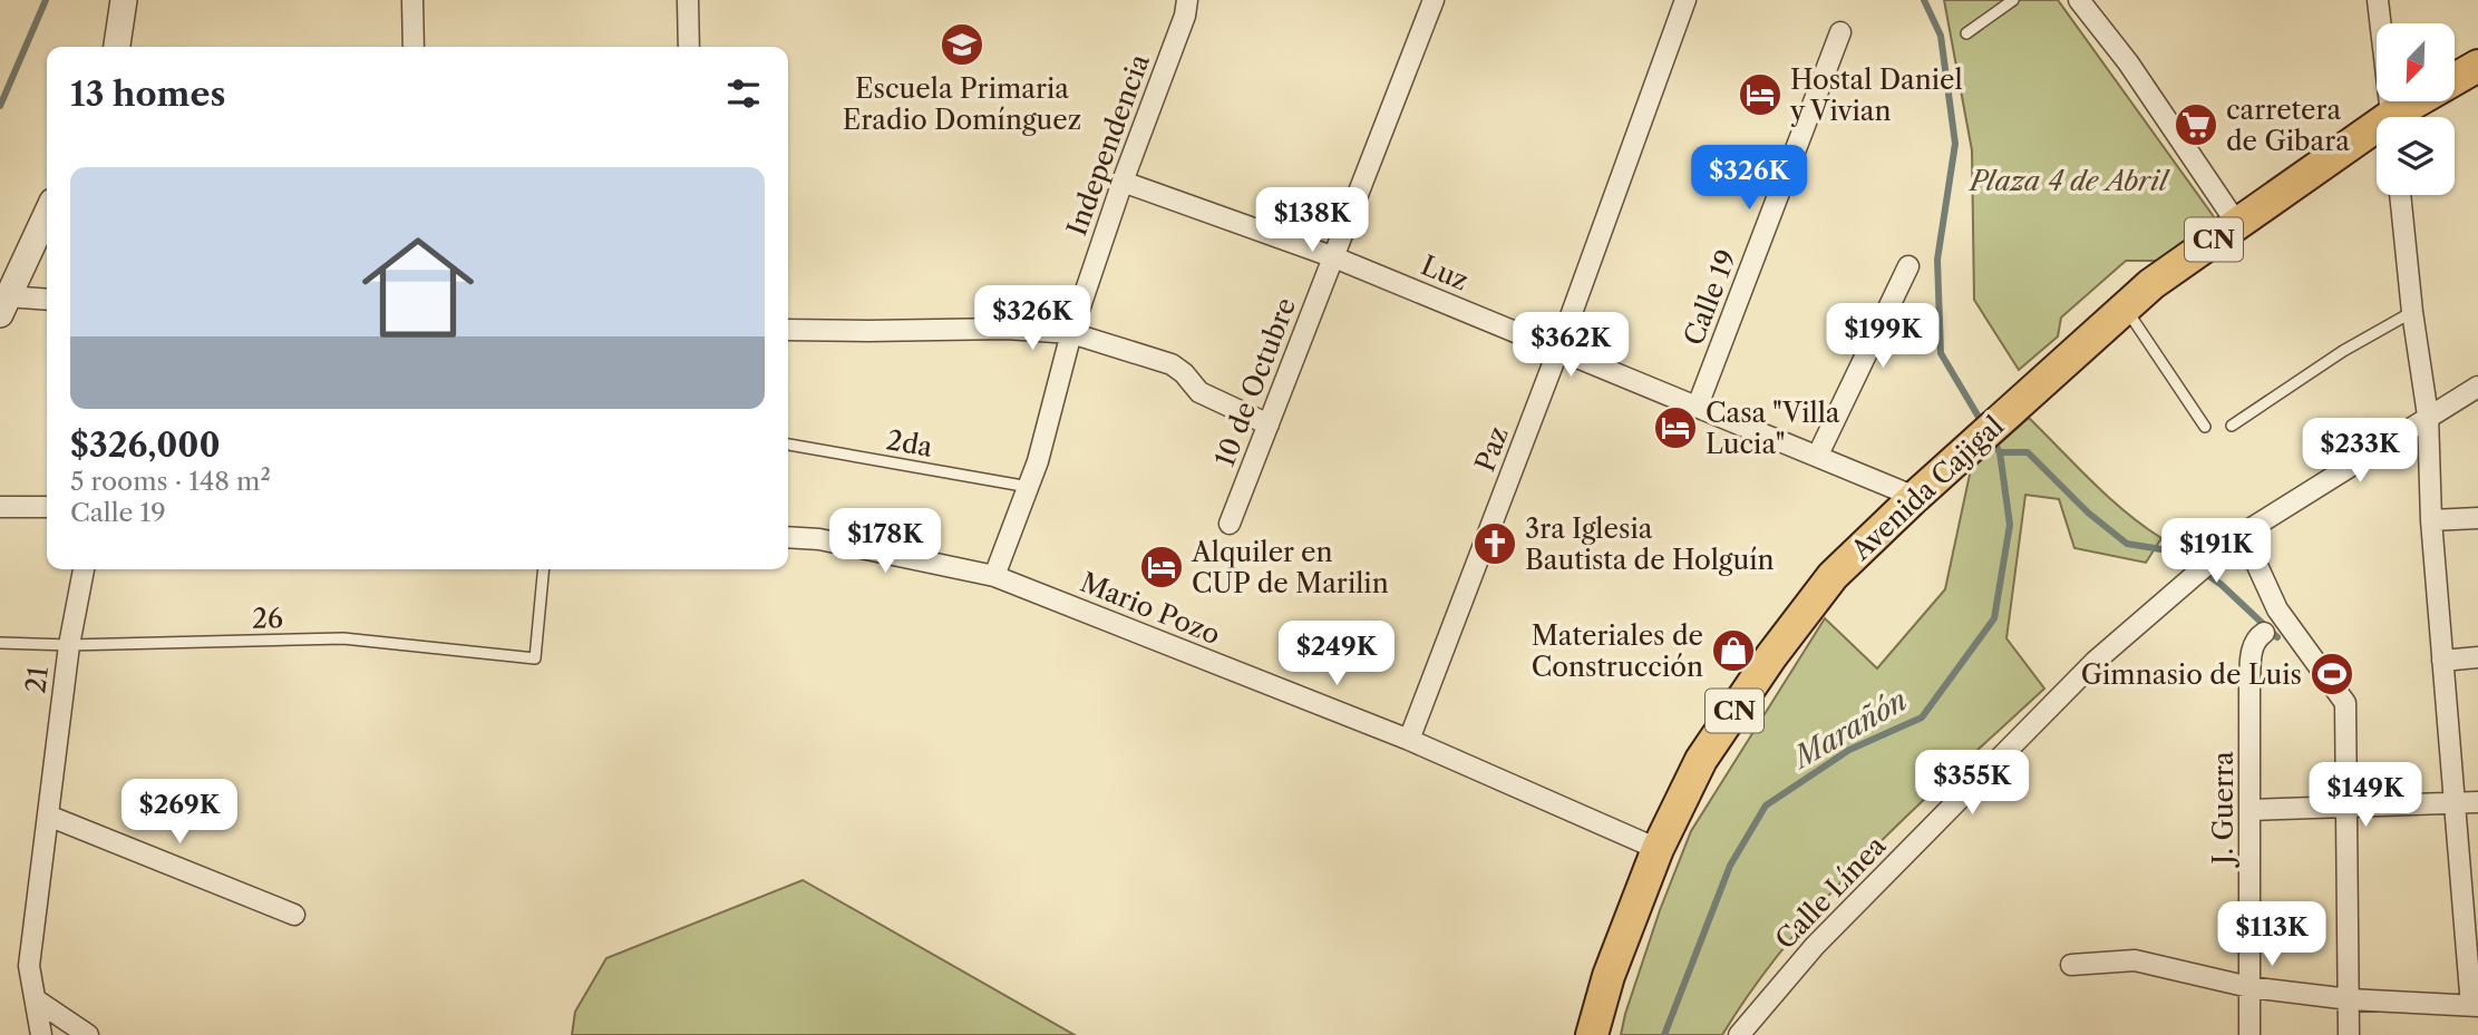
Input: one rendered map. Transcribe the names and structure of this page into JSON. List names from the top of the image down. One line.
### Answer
{"streets":{"main road":["CN","Avenida Cajigal"],"street":["Independencia","Luz","Calle 19","10 de Octubre","Paz","Mario Pozo","21","J. Guerra","Calle Línea"],"lane":["2da","26"]},"crossings":[["Independencia","Luz"],["Independencia","2da"],["Independencia","Mario Pozo"],["Luz","Calle 19"],["Luz","10 de Octubre"],["Luz","Paz"],["Luz","Avenida Cajigal"],["Paz","Mario Pozo"],["Avenida Cajigal","Mario Pozo"],["26","21"]],"water":["Marañón"],"parks":["Plaza 4 de Abril"],"places":{"school or university":["Escuela Primaria Eradio Domínguez"],"hotel":["Hostal Daniel y Vivian","Casa \"Villa Lucia\"","Alquiler en CUP de Marilin"],"supermarket":["carretera de Gibara"],"church":["3ra Iglesia Bautista de Holguín"],"shop":["Materiales de Construcción"],"sports":["Gimnasio de Luis"]},"north":"bottom left","page":{"heading":"13 homes","list":[{"name":"$326,000","note":"5 rooms · 148 m² · Calle 19"}],"price":["$326K","$138K","$326K","$199K","$362K","$233K","$178K","$191K","$249K","$355K","$149K","$269K","$113K"]}}
